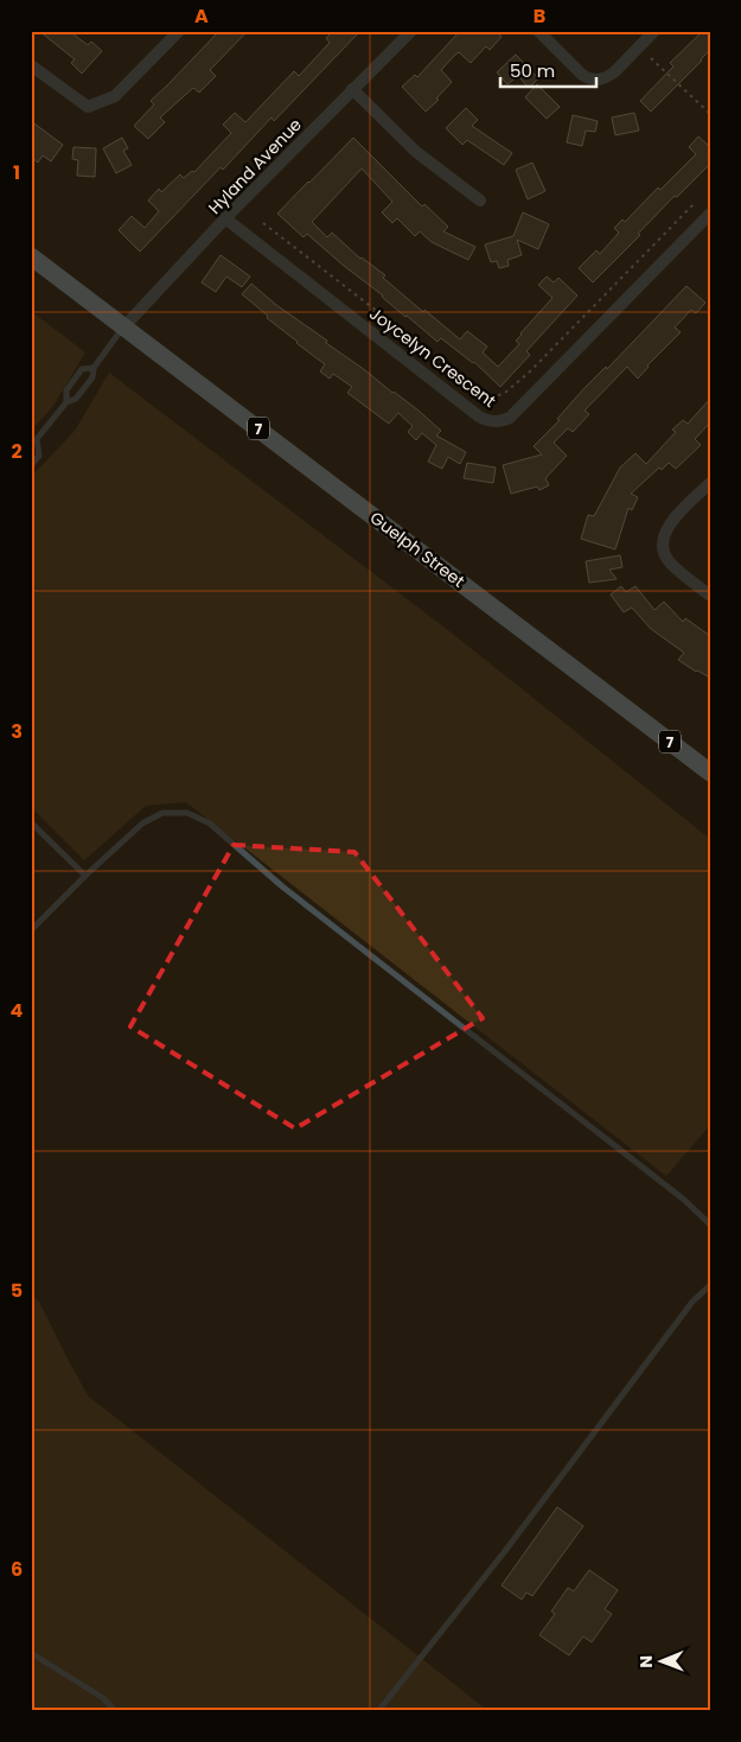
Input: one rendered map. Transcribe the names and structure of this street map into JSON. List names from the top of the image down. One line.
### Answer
{"streets":{"main road":["7","Guelph Street"],"street":["Hyland Avenue","Joycelyn Crescent"]},"crossings":[["Hyland Avenue","Joycelyn Crescent"],["Hyland Avenue","7"],["Hyland Avenue","Guelph Street"],["7","Guelph Street"]],"scale_bar":"50 m","north":"left","grid":{"columns":["A","B"],"rows":["1","2","3","4","5","6"]}}
